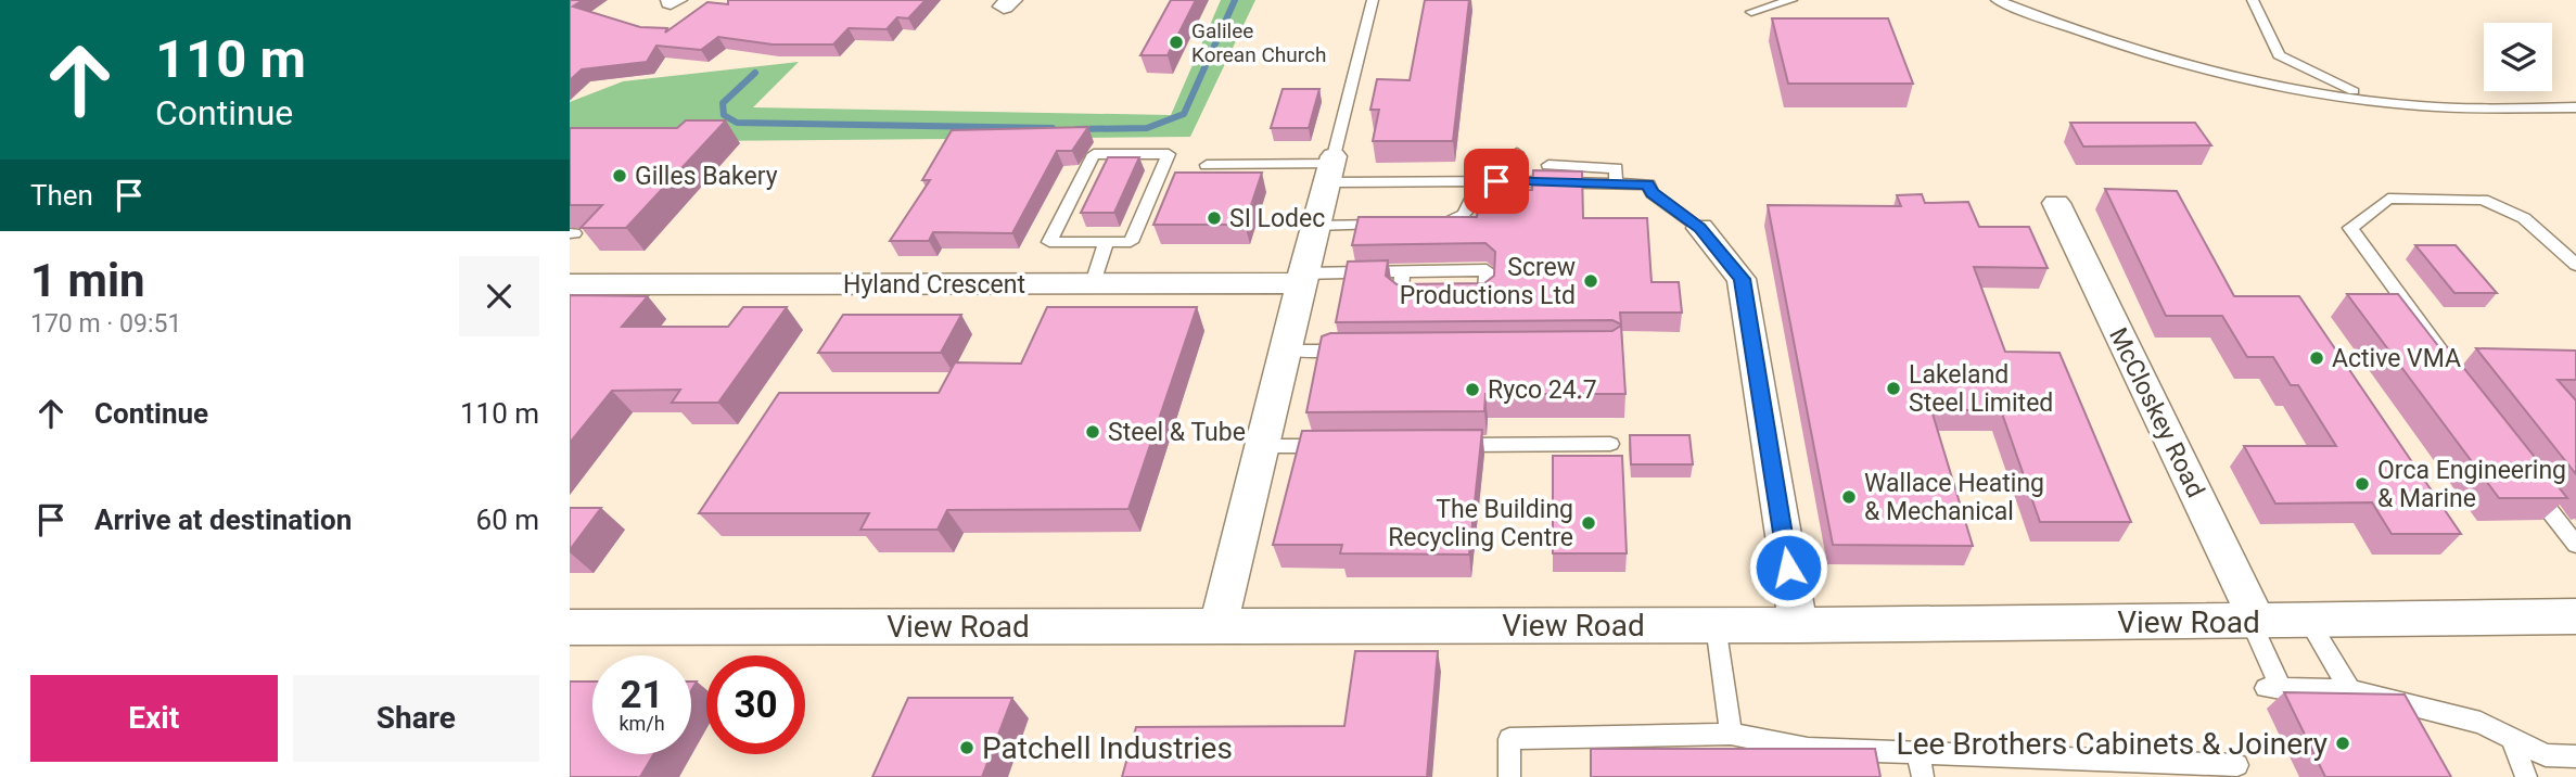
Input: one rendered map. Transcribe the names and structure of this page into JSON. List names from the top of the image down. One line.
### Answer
{"streets":{"street":["Hyland Crescent","McCloskey Road","View Road"]},"crossings":[["McCloskey Road","View Road"]],"places":["Galilee Korean Church","Gilles Bakery","SI Lodec","Screw Productions Ltd","Active VMA","Lakeland Steel Limited","Ryco 24.7","Steel & Tube","Orca Engineering & Marine","Wallace Heating & Mechanical","The Building Recycling Centre","Lee Brothers Cabinets & Joinery","Patchell Industries"],"page":{"turn":["110 m","Continue"],"then":"Then","heading":["1 min","170 m · 09:51"],"list":[{"name":"Continue","value":"110 m"},{"name":"Arrive at destination","value":"60 m"}],"speed":"21 km/h","limit":"30","buttons":["Exit","Share"]}}
